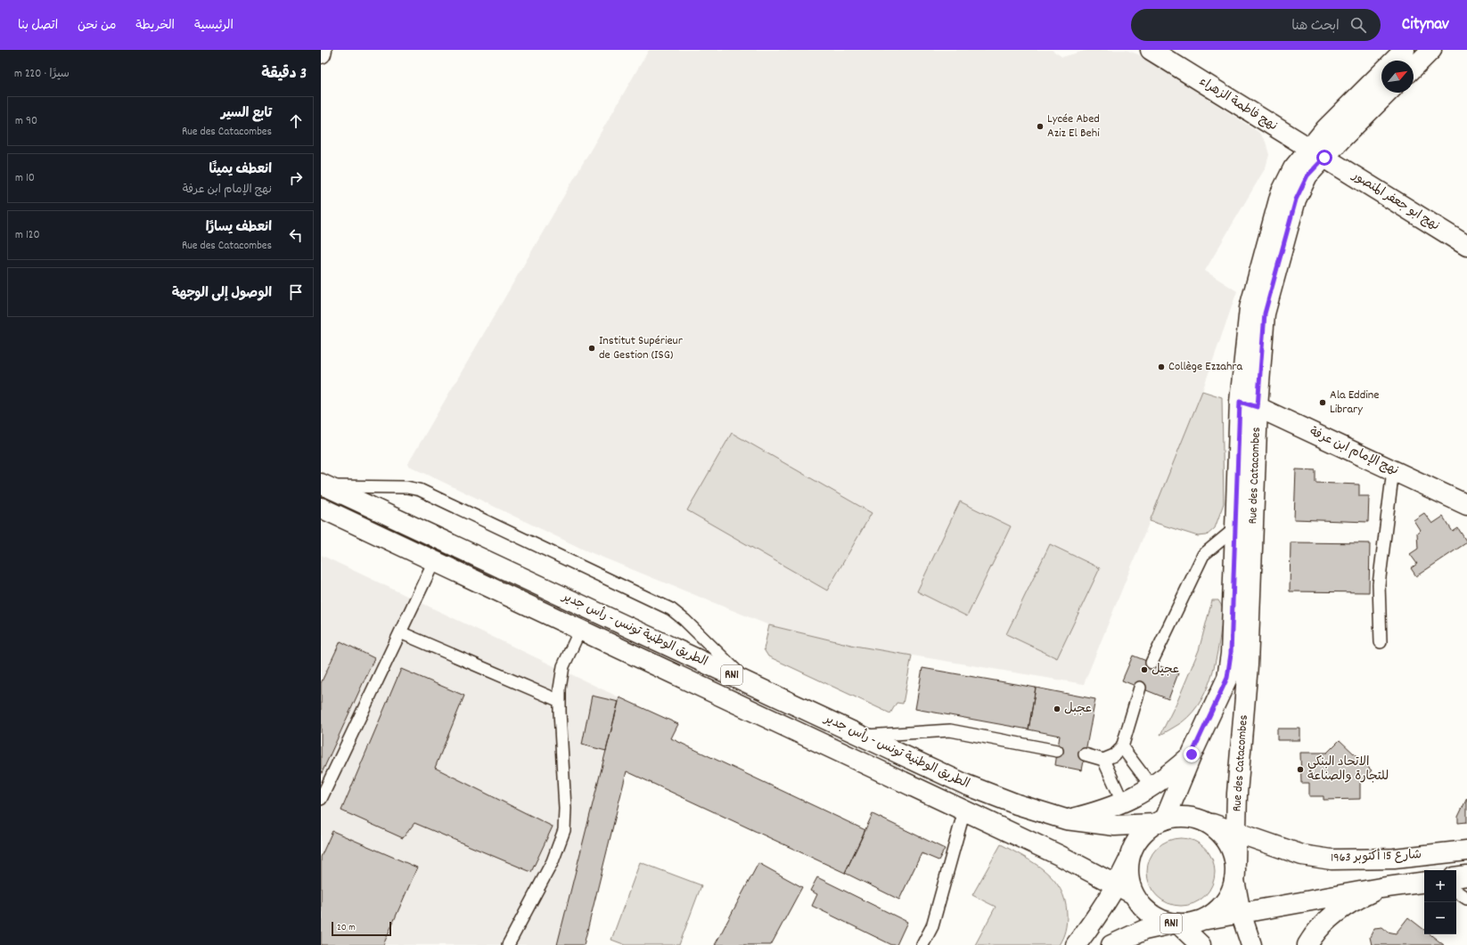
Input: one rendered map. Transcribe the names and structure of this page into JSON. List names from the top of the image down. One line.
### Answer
{"streets":{"main road":["نهج فاطمة الزهراء","نهج ابو جعفر المنصور","نهج الإمام ابن عرفة","Rue des Catacombes","الطريق الوطنية تونس - رأس جدير","RN1","شارع 15 أكتوبر 1963"]},"crossings":[["نهج فاطمة الزهراء","نهج ابو جعفر المنصور"],["نهج فاطمة الزهراء","Rue des Catacombes"],["نهج ابو جعفر المنصور","Rue des Catacombes"],["نهج الإمام ابن عرفة","Rue des Catacombes"],["Rue des Catacombes","الطريق الوطنية تونس - رأس جدير"],["Rue des Catacombes","RN1"],["Rue des Catacombes","شارع 15 أكتوبر 1963"],["الطريق الوطنية تونس - رأس جدير","RN1"],["الطريق الوطنية تونس - رأس جدير","شارع 15 أكتوبر 1963"],["RN1","شارع 15 أكتوبر 1963"]],"places":["Lycée Abed Aziz El Behi","Institut Supérieur de Gestion (ISG)","Collège Ezzahra","Ala Eddine Library","عجيل","عجبل","الاتحاد البنكي للتجارة والصناعة"],"scale_bar":"20 m","north":"top right","page":{"header":"Citynav","search":"ابحث هنا","nav":["الرئيسية","الخريطة","من نحن","اتصل بنا"],"heading":["3 دقيقة","سيرًا · 220 m"],"list":[["تابع السير","Rue des Catacombes","90 m"],["انعطف يمينًا","نهج الإمام ابن عرفة","10 m"],["انعطف يسارًا","Rue des Catacombes","120 m"],"الوصول إلى الوجهة"],"map_buttons":["+","−"],"scale":"20 m"}}
